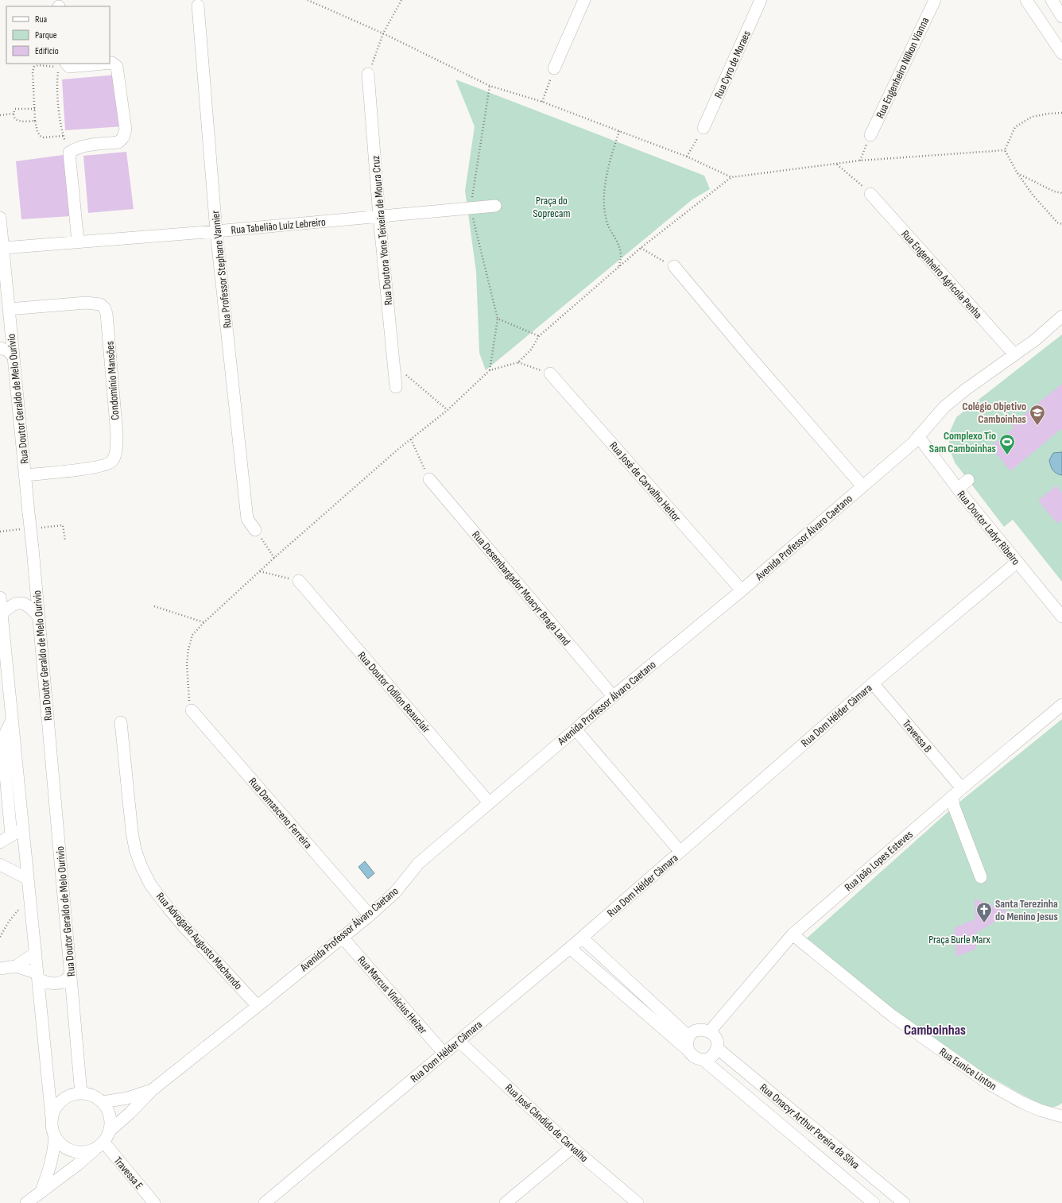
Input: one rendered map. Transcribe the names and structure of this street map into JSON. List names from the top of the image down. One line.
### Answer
{"streets":{"street":["Rua Cyro de Moraes","Rua Engenheiro Nilkon Vianna","Rua Tabelião Luiz Lebreiro","Rua Doutora Yone Teixeira de Moura Cruz","Rua Professor Stephane Vannier","Rua Engenheiro Agricola Penha","Condomínio Mansões","Rua Doutor Geraldo de Melo Ourivio","Rua José de Carvalho Heitor","Rua Doutor Ladyr Ribeiro","Avenida Professor Álvaro Caetano","Rua Desembargador Moacyr Braga Land","Rua Doutor Odilon Beauclair","Rua Dom Hélder Câmara","Travessa B","Rua Damasceno Ferreira","Rua João Lopes Esteves","Rua Advogado Augusto Machando","Rua Marcus Vinícius Heizer","Rua Eunice Linton","Rua José Cândido de Carvalho","Rua Onacyr Arthur Pereira da Silva","Travessa E"]},"crossings":[["Rua Tabelião Luiz Lebreiro","Rua Doutora Yone Teixeira de Moura Cruz"],["Rua Tabelião Luiz Lebreiro","Rua Professor Stephane Vannier"],["Rua Tabelião Luiz Lebreiro","Rua Doutor Geraldo de Melo Ourivio"],["Rua Engenheiro Agricola Penha","Avenida Professor Álvaro Caetano"],["Condomínio Mansões","Rua Doutor Geraldo de Melo Ourivio"],["Rua Doutor Geraldo de Melo Ourivio","Avenida Professor Álvaro Caetano"],["Rua Doutor Geraldo de Melo Ourivio","Travessa E"],["Rua José de Carvalho Heitor","Avenida Professor Álvaro Caetano"],["Rua Doutor Ladyr Ribeiro","Avenida Professor Álvaro Caetano"],["Rua Doutor Ladyr Ribeiro","Rua Dom Hélder Câmara"],["Avenida Professor Álvaro Caetano","Rua Desembargador Moacyr Braga Land"],["Avenida Professor Álvaro Caetano","Rua Doutor Odilon Beauclair"],["Avenida Professor Álvaro Caetano","Rua Damasceno Ferreira"],["Avenida Professor Álvaro Caetano","Rua Advogado Augusto Machando"],["Avenida Professor Álvaro Caetano","Rua Marcus Vinícius Heizer"],["Avenida Professor Álvaro Caetano","Travessa E"],["Rua Dom Hélder Câmara","Travessa B"],["Rua Dom Hélder Câmara","Rua Marcus Vinícius Heizer"],["Rua Dom Hélder Câmara","Rua José Cândido de Carvalho"],["Travessa B","Rua João Lopes Esteves"],["Rua João Lopes Esteves","Rua Eunice Linton"],["Rua João Lopes Esteves","Rua Onacyr Arthur Pereira da Silva"]],"districts":["Camboinhas"],"parks":["Praça do Soprecam","Praça Burle Marx"],"places":{"school or university":["Colégio Objetivo Camboinhas"],"sports":["Complexo Tio Sam Camboinhas"],"church":["Santa Terezinha do Menino Jesus"]},"legend":["Rua","Parque","Edifício"]}
